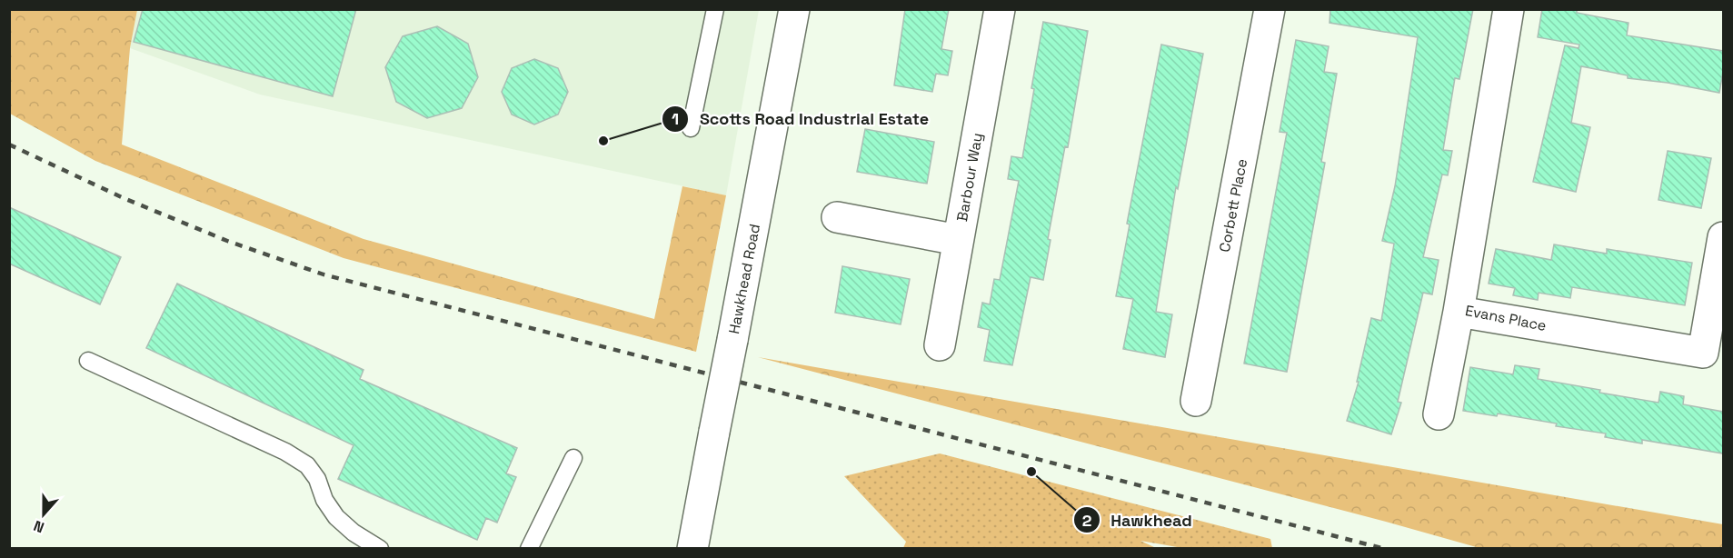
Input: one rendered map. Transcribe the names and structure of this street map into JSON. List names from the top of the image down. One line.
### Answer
{"streets":{"street":["Barbour Way","Corbett Place","Hawkhead Road","Evans Place"]},"places":["Scotts Road Industrial Estate","Hawkhead"],"north":"bottom"}
